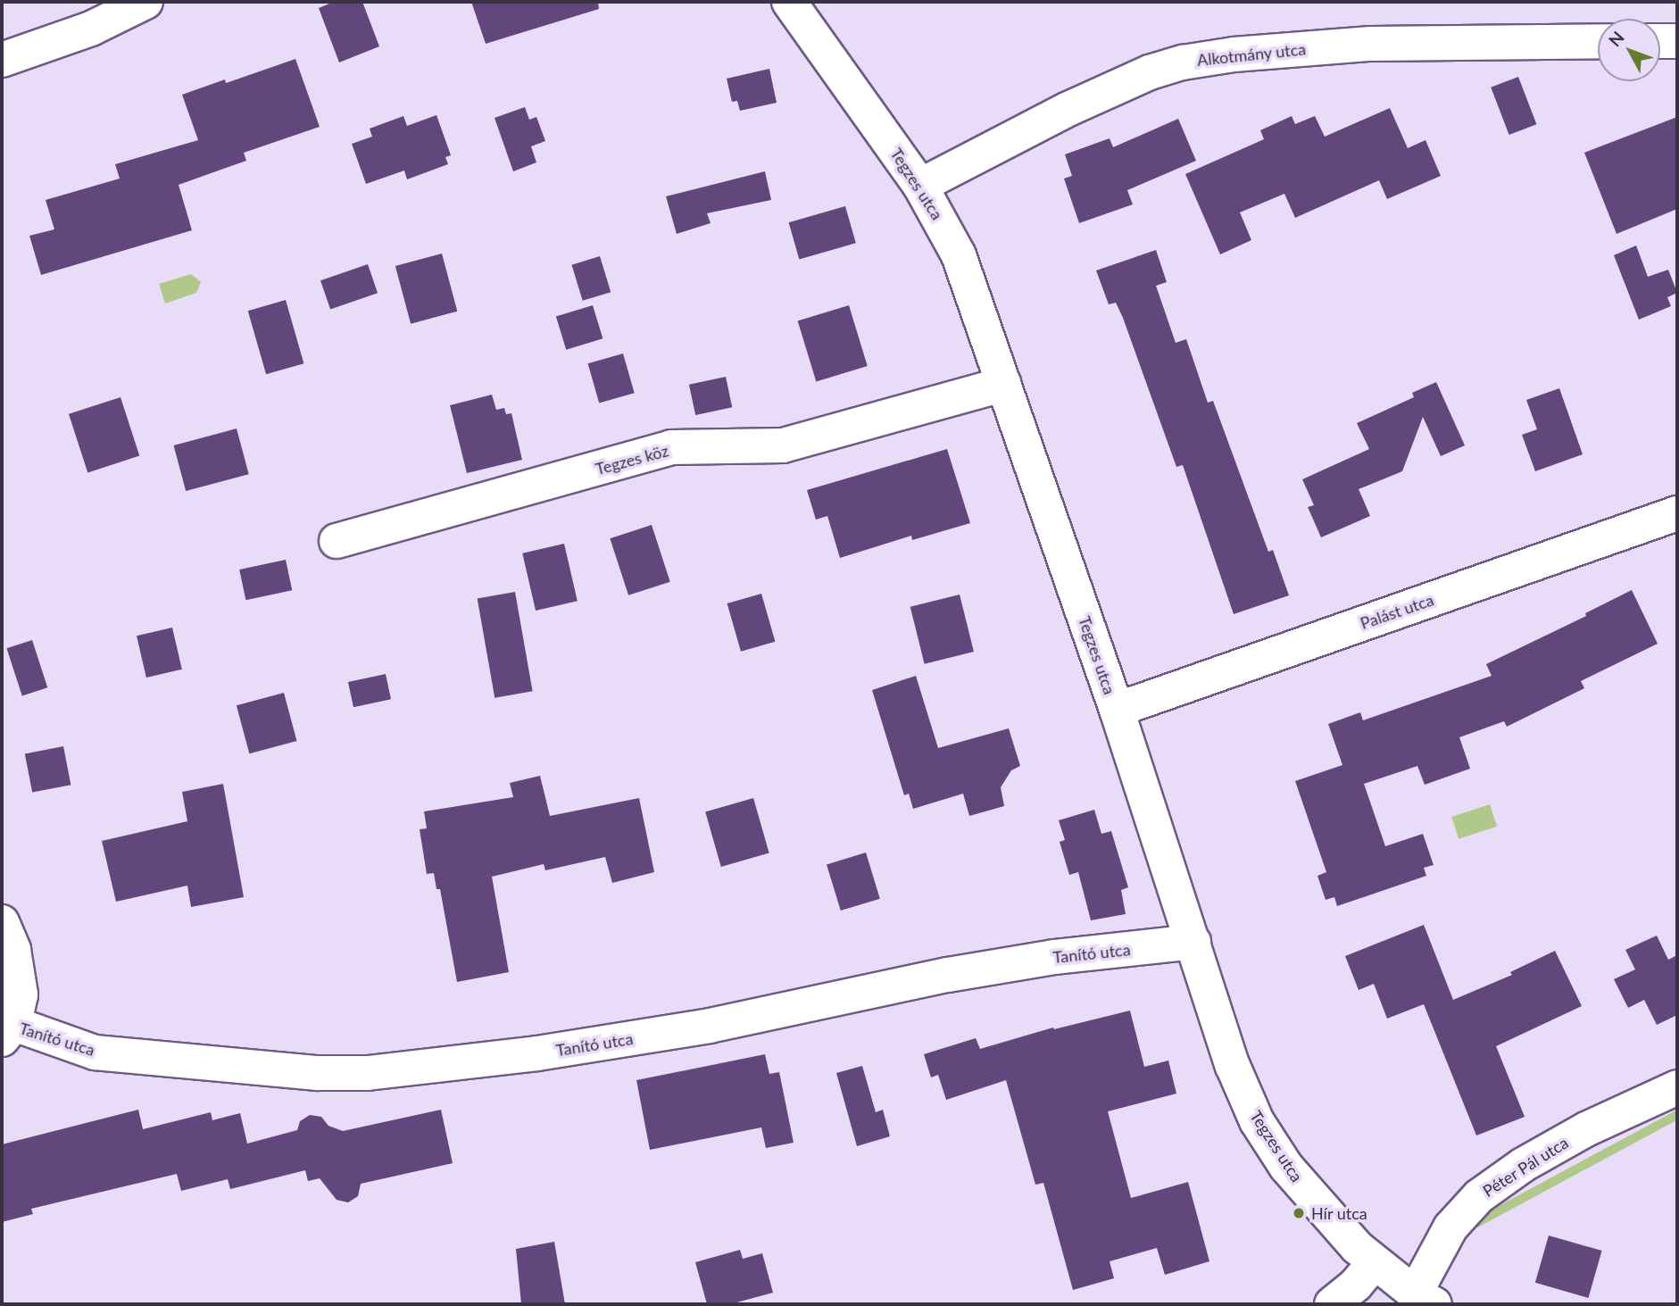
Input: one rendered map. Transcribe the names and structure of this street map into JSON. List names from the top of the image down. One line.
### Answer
{"streets":{"street":["Alkotmány utca","Tegzes utca","Tegzes köz","Palást utca","Tanító utca","Péter Pál utca"]},"crossings":[["Alkotmány utca","Tegzes utca"],["Tegzes utca","Tegzes köz"],["Tegzes utca","Palást utca"],["Tegzes utca","Tanító utca"],["Tegzes utca","Péter Pál utca"]],"places":["Hír utca"],"north":"top left"}
